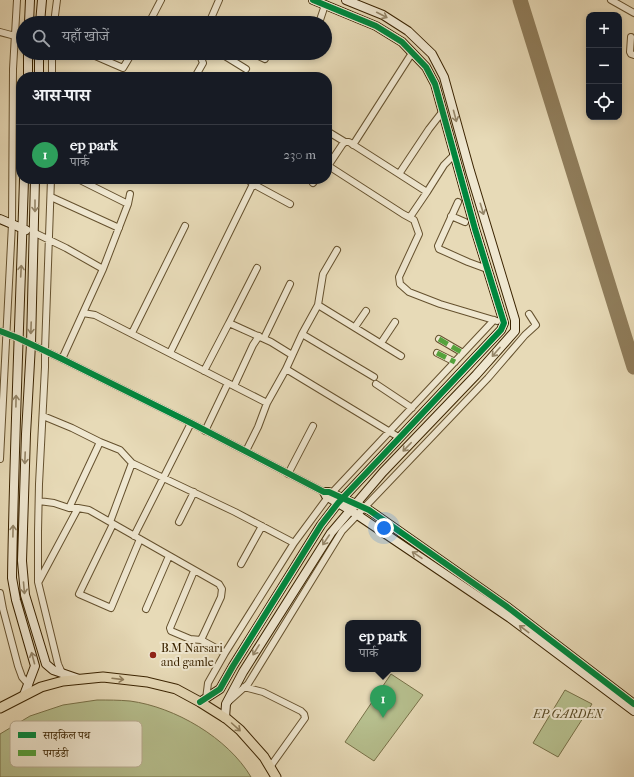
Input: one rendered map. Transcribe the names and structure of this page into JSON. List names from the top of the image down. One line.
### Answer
{"parks":["EP GARDEN"],"places":["B.M Narsari and gamle"],"legend":["साइकिल पथ","पगडंडी"],"page":{"map_buttons":["+","−"],"search":"यहाँ खोजें","heading":"आस-पास","list":[{"mark":"1","name":"ep park","note":"पार्क","value":"230 m"}],"popup":["ep park","पार्क"],"pins":"1"}}
